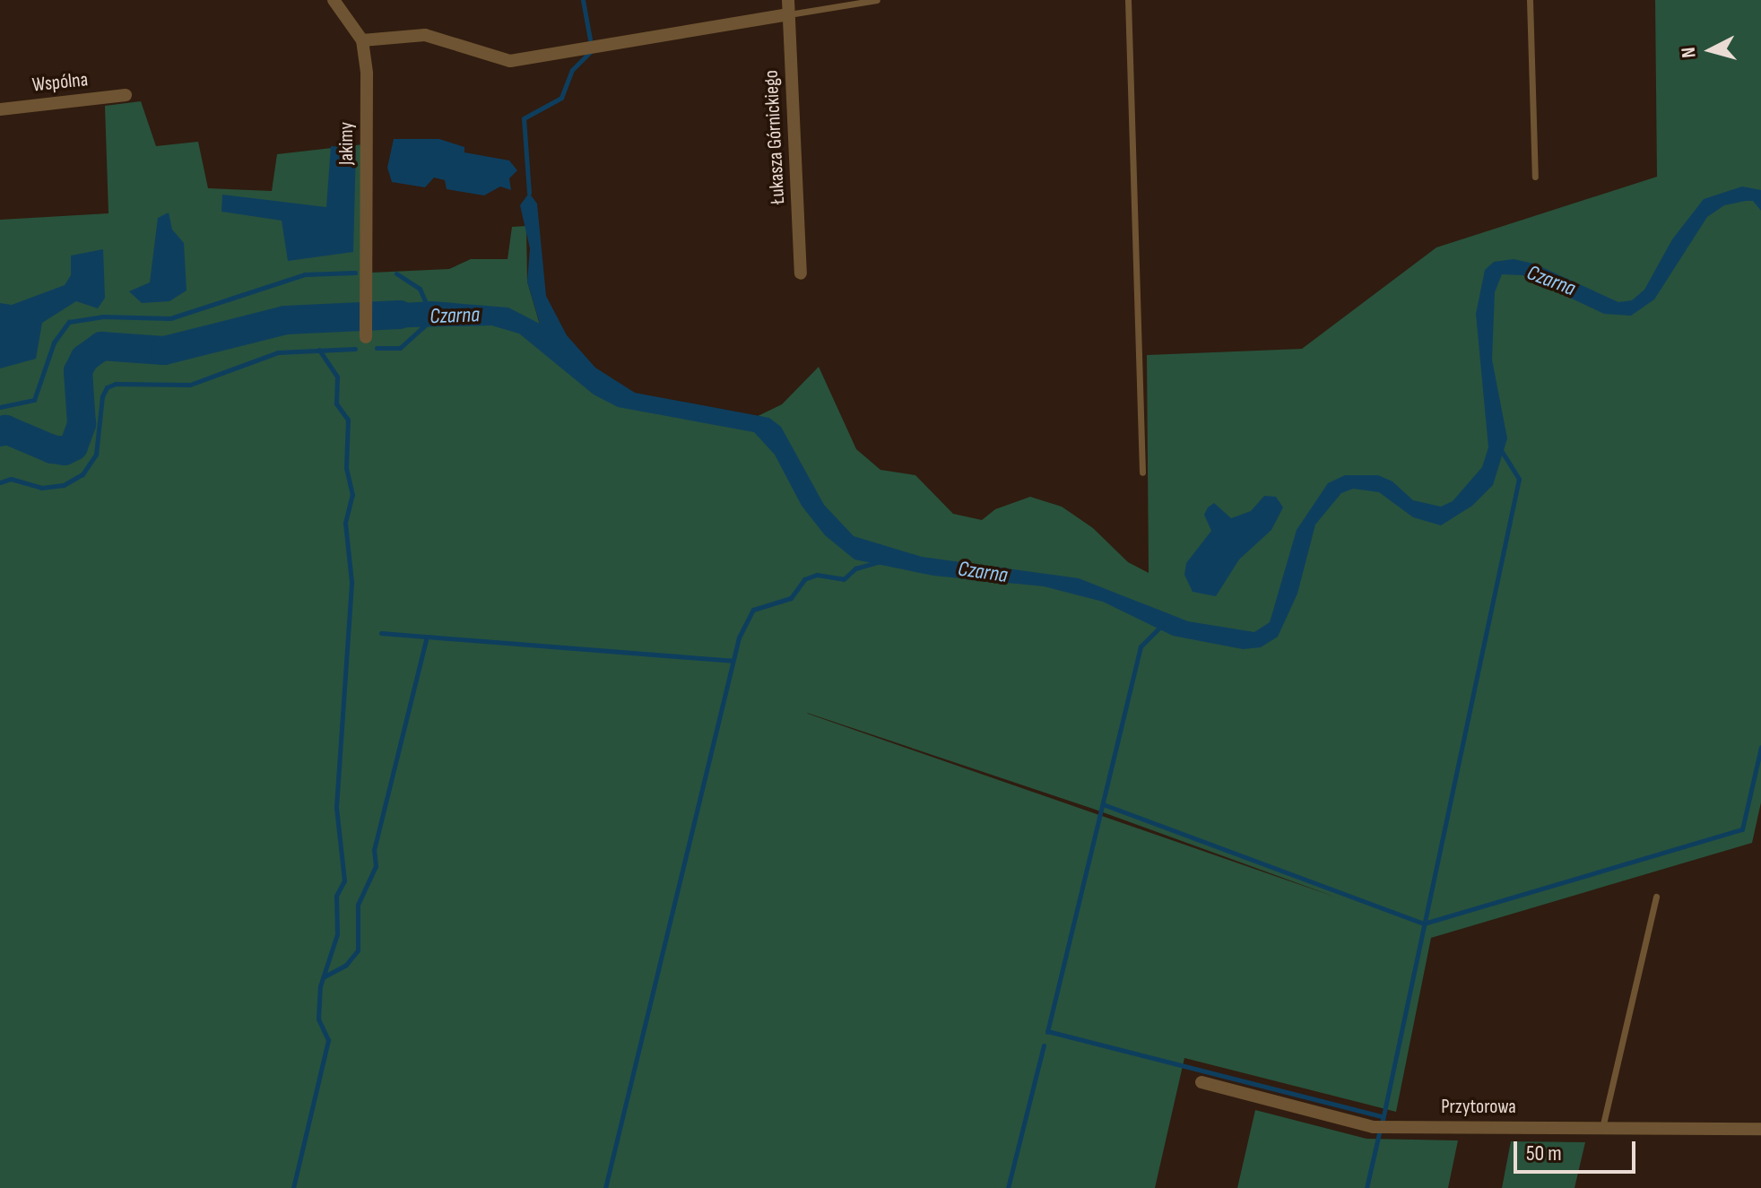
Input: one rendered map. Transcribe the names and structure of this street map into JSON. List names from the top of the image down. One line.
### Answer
{"streets":{"street":["Wspólna","Łukasza Górnickiego","Jakimy","Przytorowa"]},"water":["Czarna"],"scale_bar":"50 m","north":"left"}
